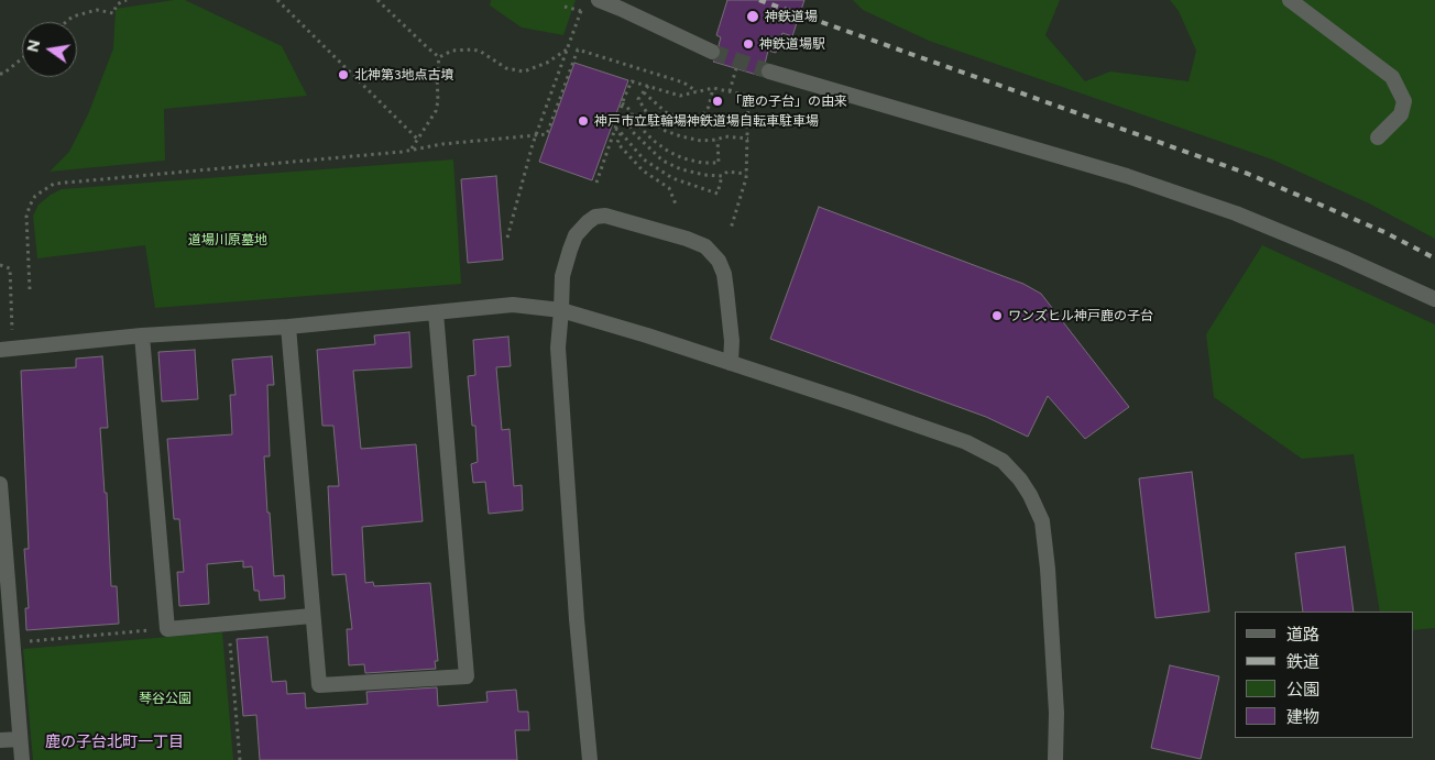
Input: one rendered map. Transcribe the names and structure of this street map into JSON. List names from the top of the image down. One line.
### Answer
{"districts":["鹿の子台北町一丁目"],"parks":["道場川原墓地","琴谷公園"],"places":["神鉄道場","神鉄道場駅","北神第3地点古墳","「鹿の子台」の由来","神戸市立駐輪場神鉄道場自転車駐車場","ワンズヒル神戸鹿の子台"],"legend":["道路","鉄道","公園","建物"],"north":"left"}
